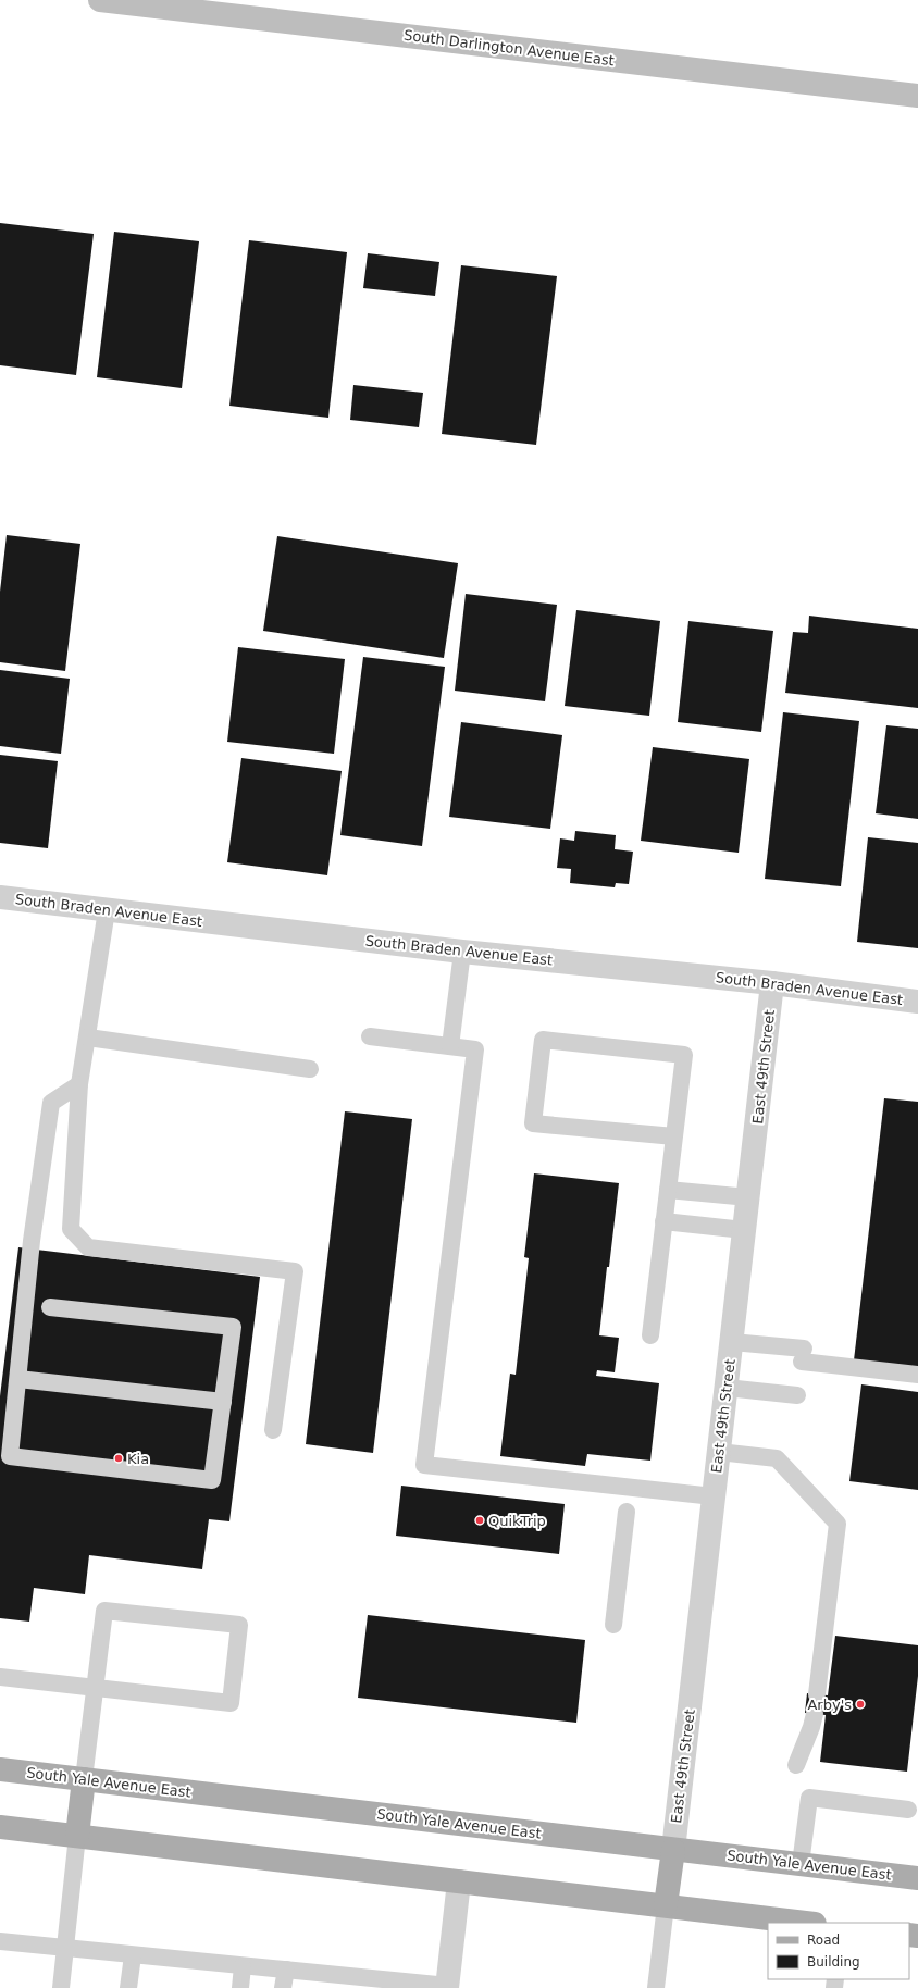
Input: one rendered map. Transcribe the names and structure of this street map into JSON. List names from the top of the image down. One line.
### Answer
{"streets":{"main road":["South Yale Avenue East"],"street":["South Darlington Avenue East","South Braden Avenue East","East 49th Street"]},"crossings":[["South Braden Avenue East","East 49th Street"],["East 49th Street","South Yale Avenue East"]],"places":["Kia","QuikTrip","Arby's"],"legend":["Road","Building"]}
